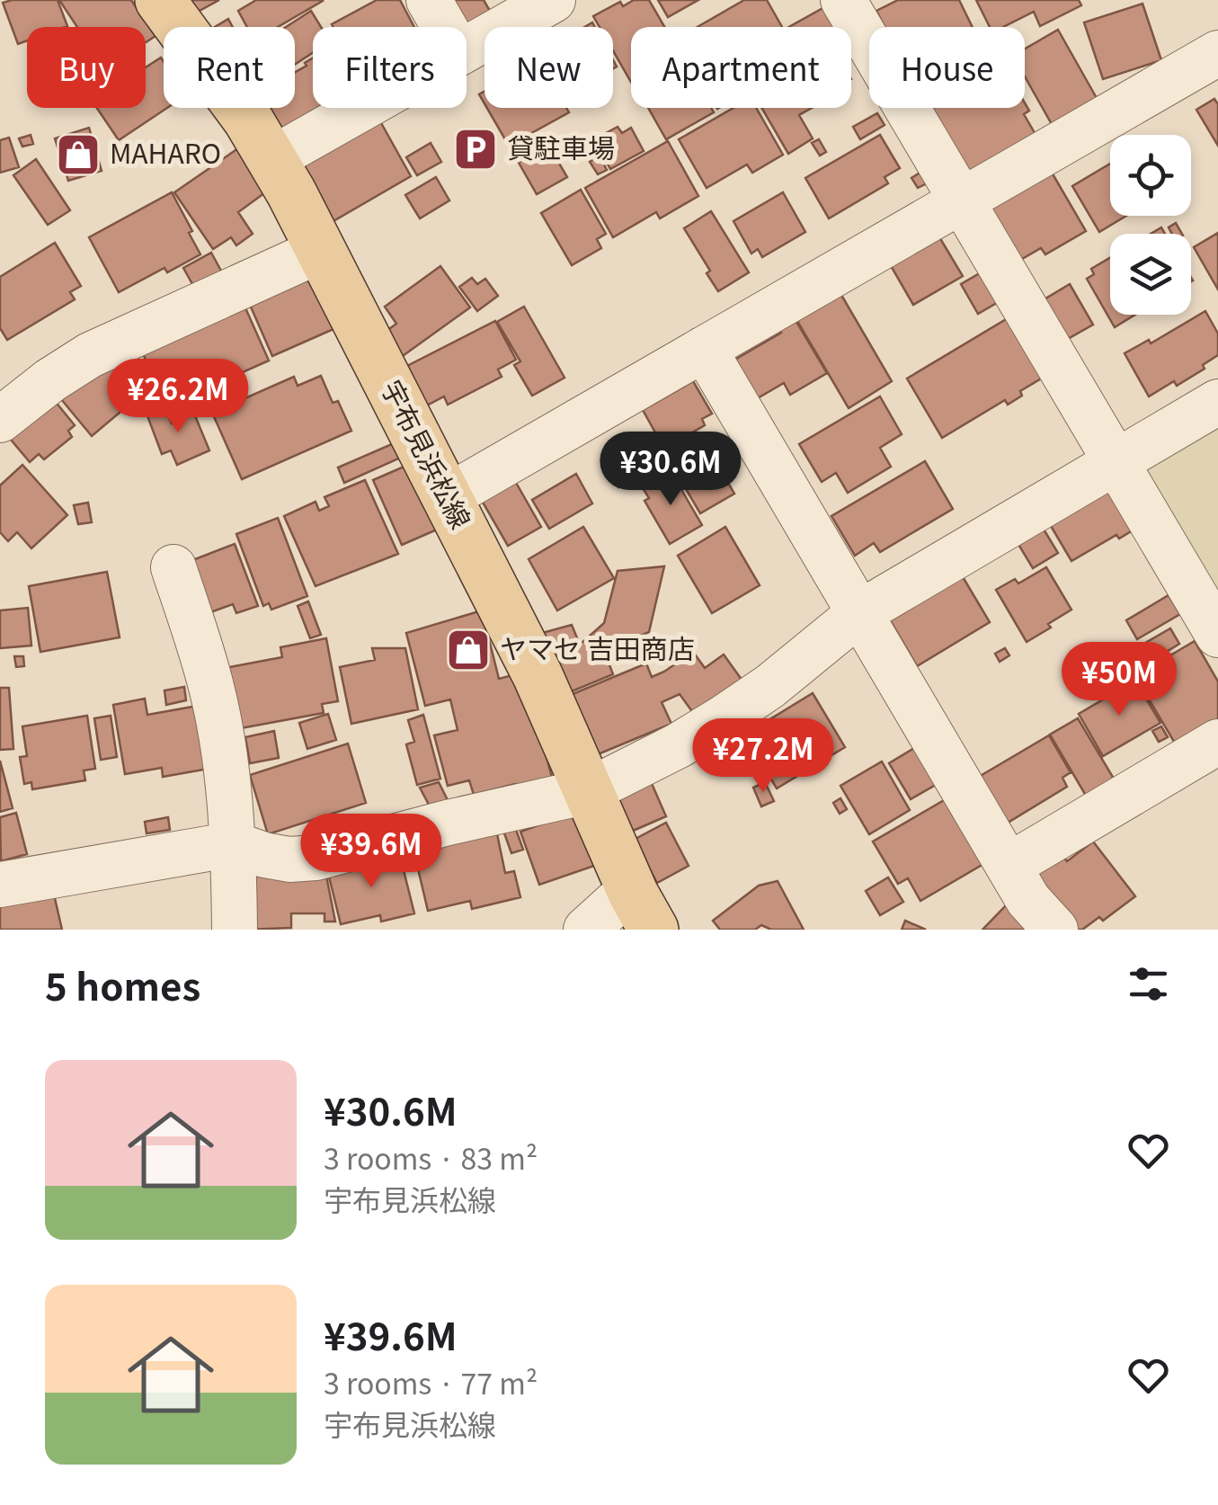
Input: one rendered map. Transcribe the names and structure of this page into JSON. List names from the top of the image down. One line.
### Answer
{"streets":{"main road":["宇布見浜松線"]},"places":{"parking":["貸駐車場"],"shop":["MAHARO","ヤマセ 吉田商店"]},"page":{"chip":["Buy","Rent","Filters","New","Apartment","House"],"price":["¥26.2M","¥30.6M","¥50M","¥27.2M","¥39.6M"],"heading":"5 homes","list":[{"name":"¥30.6M","note":"3 rooms · 83 m² · 宇布見浜松線"},{"name":"¥39.6M","note":"3 rooms · 77 m² · 宇布見浜松線"}]}}
